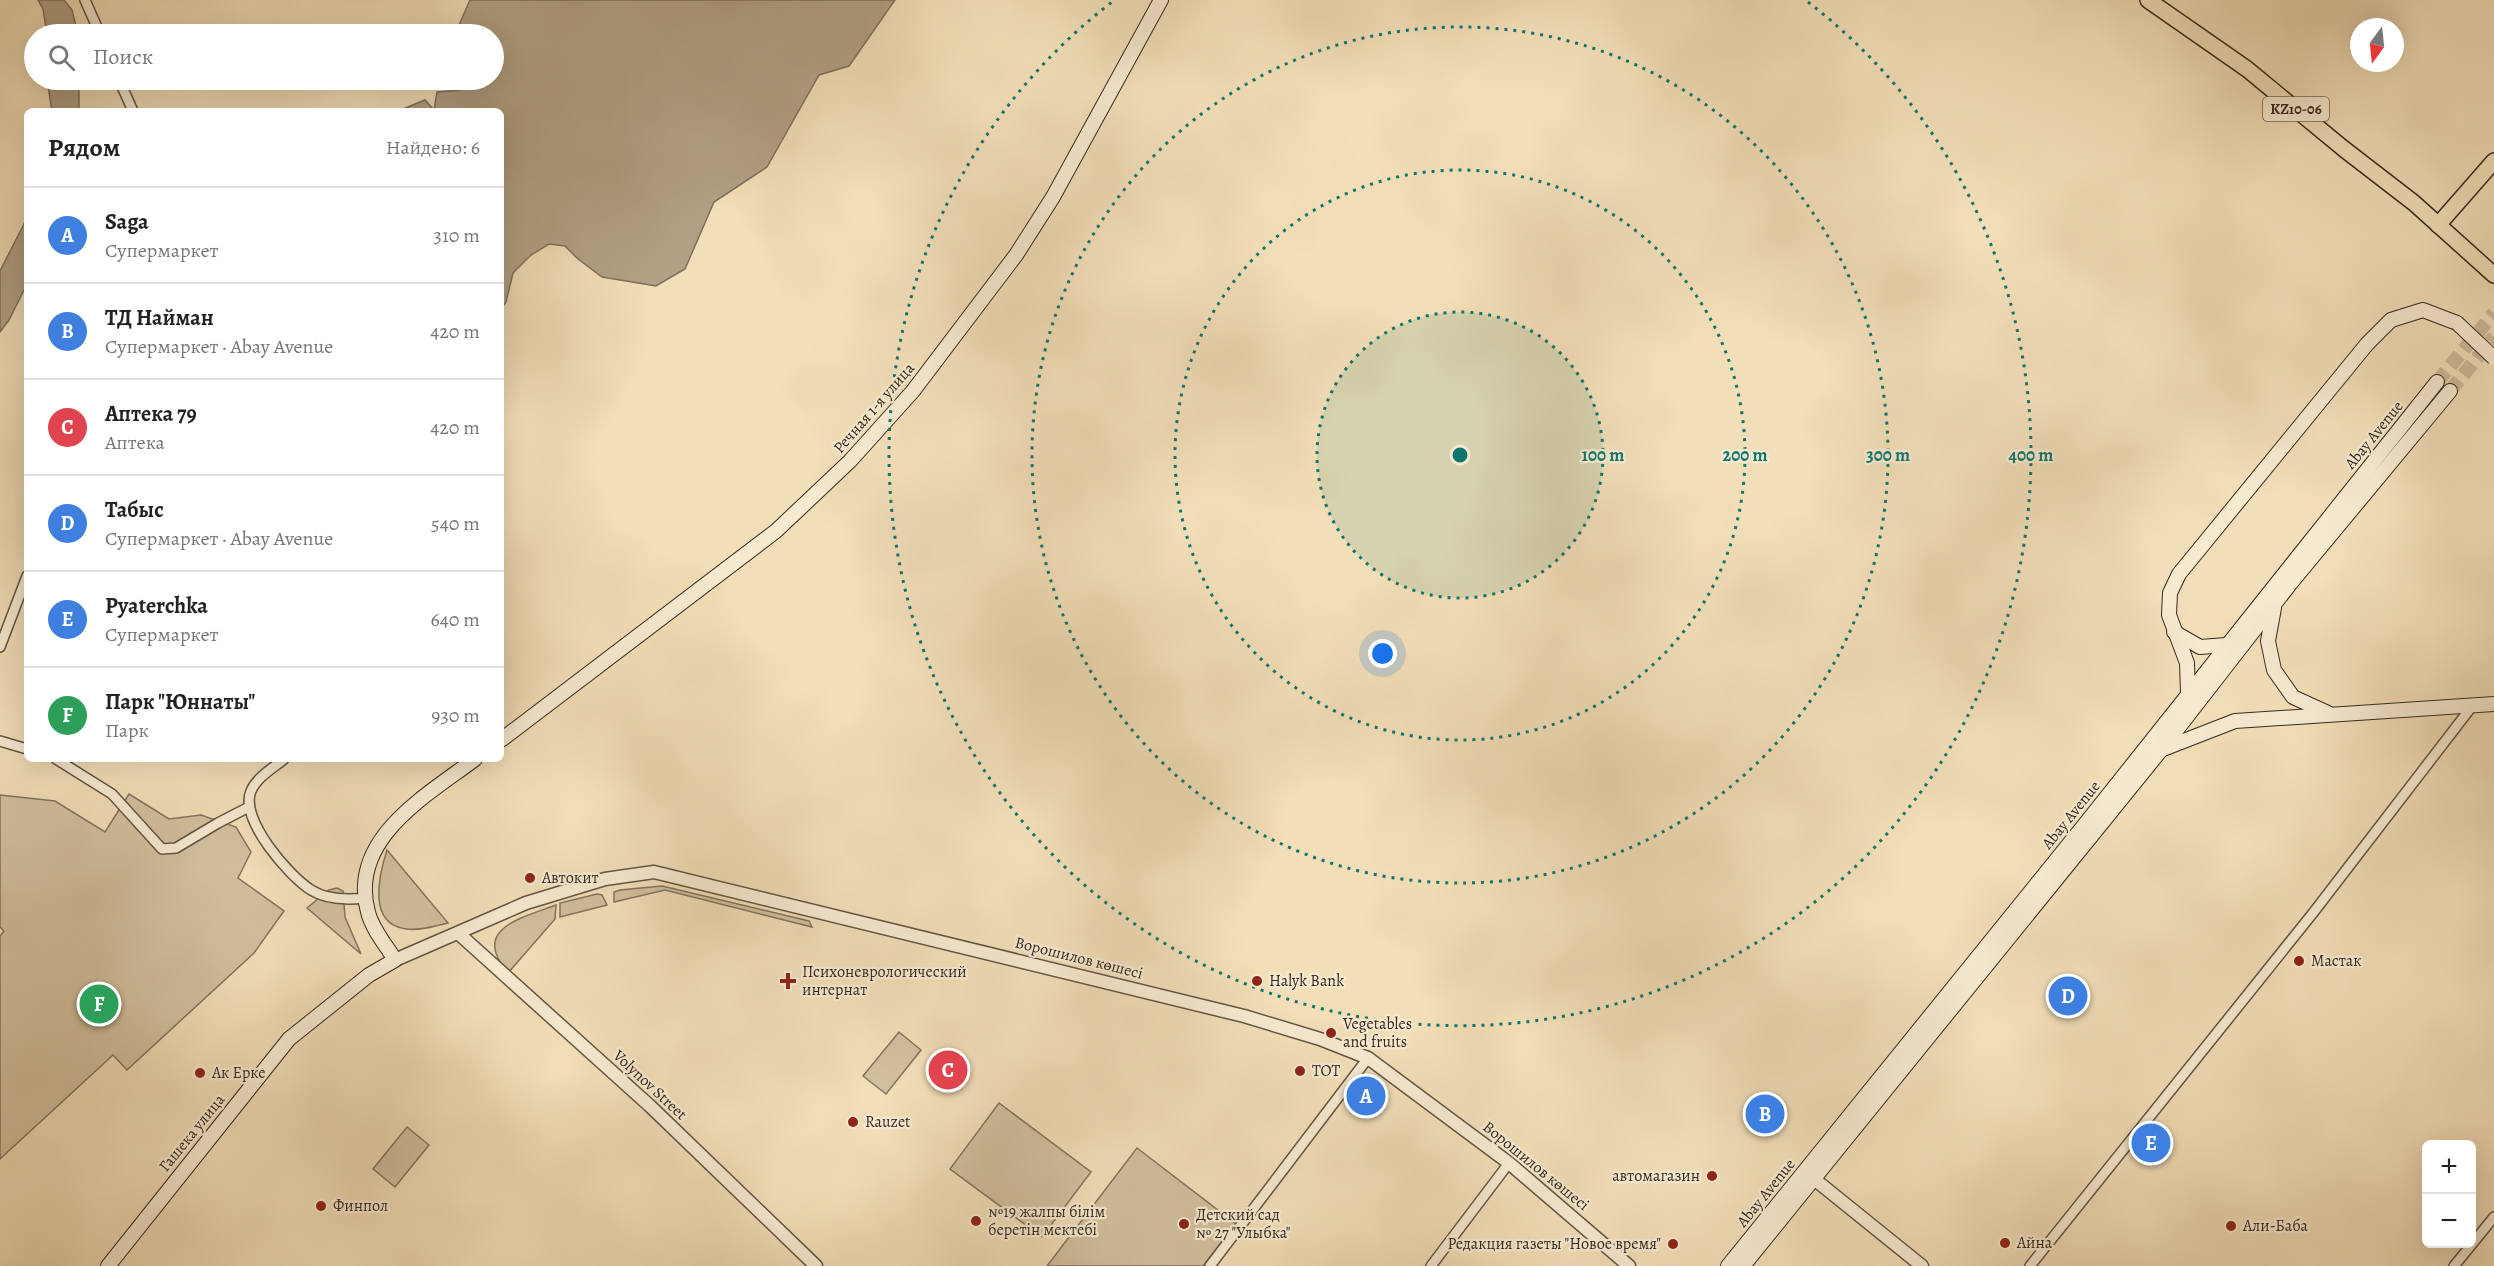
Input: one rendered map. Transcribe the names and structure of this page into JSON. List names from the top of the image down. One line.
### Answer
{"streets":{"highway":["KZ10-06"],"main road":["Речная 1-я улица","Abay Avenue","Гашека улица"],"street":["Ворошилов көшесі","Volynov Street"]},"crossings":[["Ворошилов көшесі","Volynov Street"],["Ворошилов көшесі","Гашека улица"],["Volynov Street","Гашека улица"]],"places":{"other":["Автокит","Мастак","Halyk Bank","Vegetables and fruits","ТОТ","Ак Ерке","Rauzet","автомагазин","Финпол","№19 жалпы білім беретін мектебі","Детский сад № 27 \"Улыбка\"","Али-Баба","Айна","Редакция газеты \"Новое время\""],"health":["Психоневрологический интернат"]},"north":"bottom","page":{"search":"Поиск","heading":["Рядом","Найдено: 6"],"list":[{"mark":"A","name":"Saga","note":"Супермаркет","value":"310 m"},{"mark":"B","name":"ТД Найман","note":"Супермаркет · Abay Avenue","value":"420 m"},{"mark":"C","name":"Аптека 79","note":"Аптека","value":"420 m"},{"mark":"D","name":"Табыс","note":"Супермаркет · Abay Avenue","value":"540 m"},{"mark":"E","name":"Pyaterchka","note":"Супермаркет","value":"640 m"},{"mark":"F","name":"Парк \"Юннаты\"","note":"Парк","value":"930 m"}],"pins":["D","F","C","A","B","E"],"map_buttons":["+","−"]},"rings":["100 m","200 m","300 m","400 m"]}
